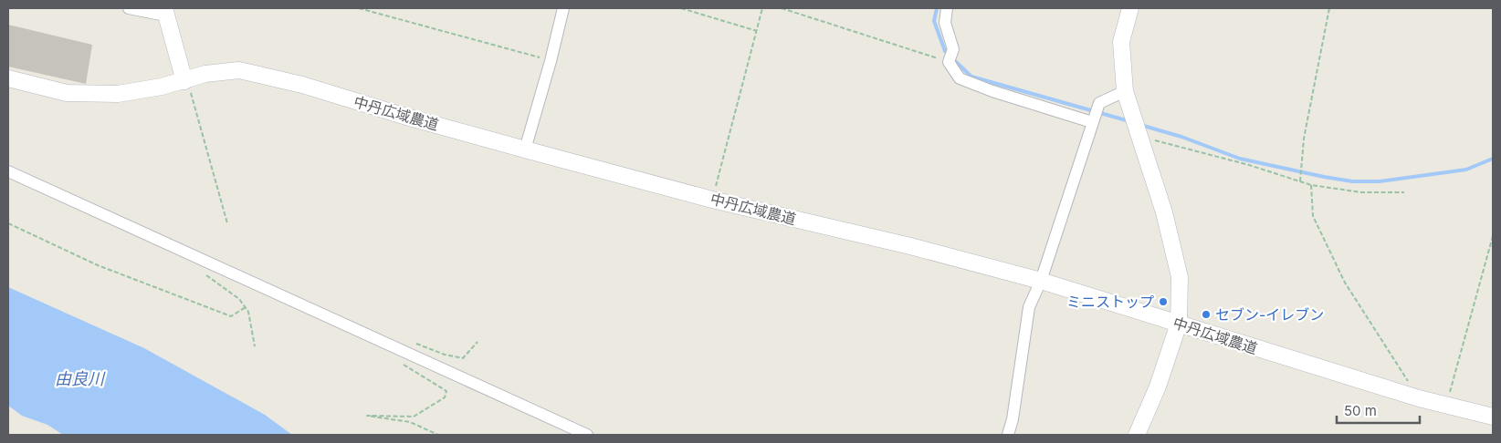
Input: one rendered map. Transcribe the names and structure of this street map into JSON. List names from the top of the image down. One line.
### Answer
{"streets":{"street":["中丹広域農道"]},"water":["由良川"],"places":["ミニストップ","セブン-イレブン"],"scale_bar":"50 m"}
